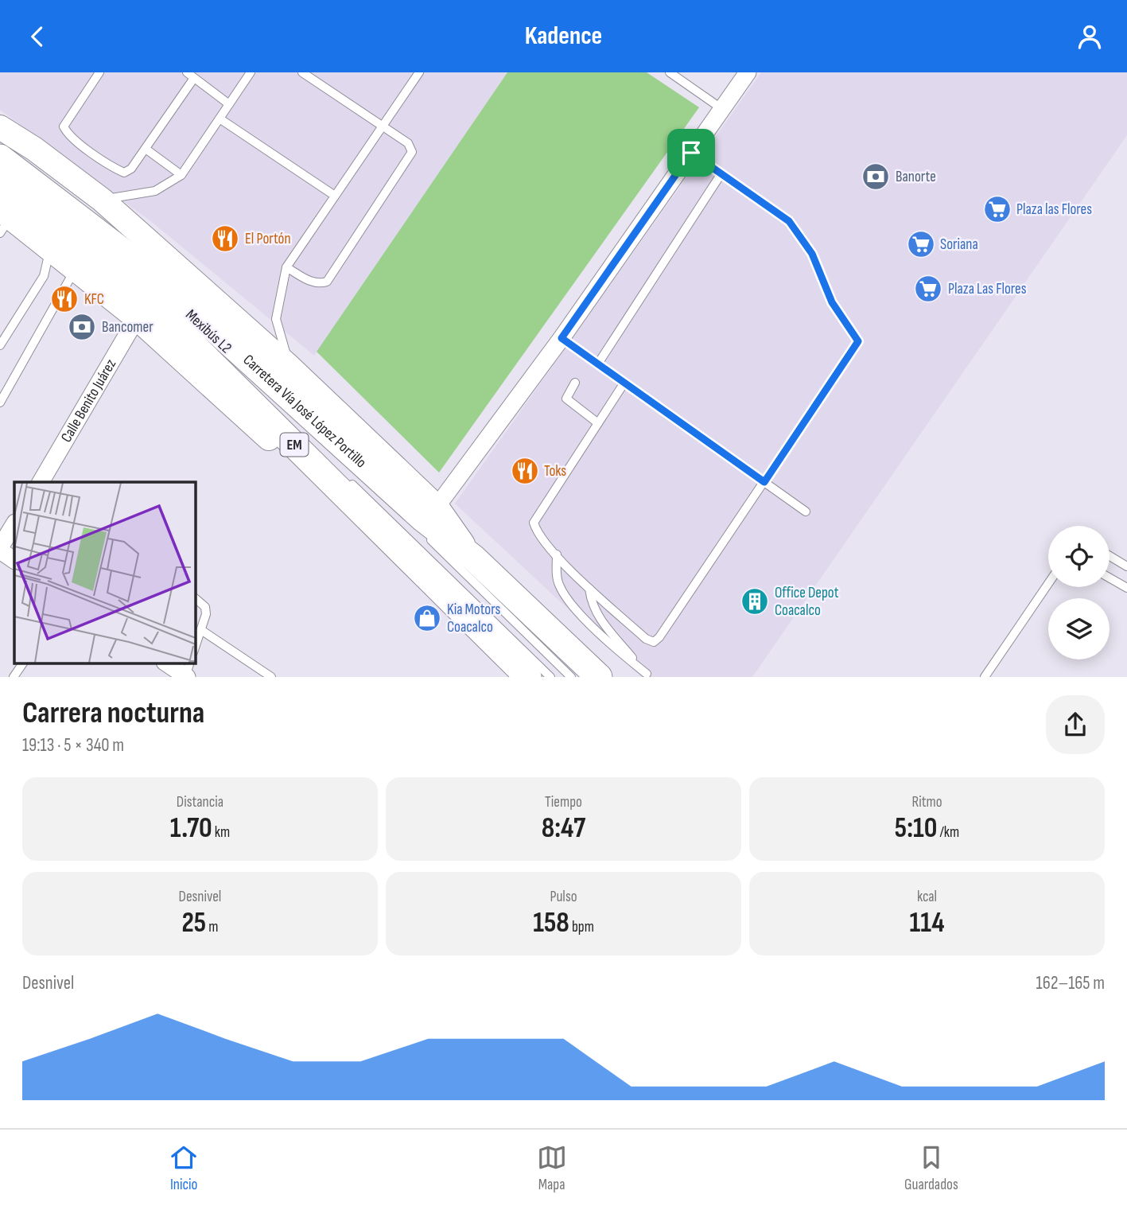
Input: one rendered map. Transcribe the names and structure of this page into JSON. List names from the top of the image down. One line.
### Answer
{"streets":{"main road":["Carretera Vía José López Portillo","EM"],"street":["Calle Benito Juárez"],"lane":["Mexibús L2"]},"crossings":[["Mexibús L2","Calle Benito Juárez"],["Mexibús L2","Carretera Vía José López Portillo"],["Calle Benito Juárez","Carretera Vía José López Portillo"]],"places":{"bank":["Banorte","Bancomer"],"supermarket":["Plaza las Flores","Soriana","Plaza Las Flores"],"restaurant":["El Portón","KFC","Toks"],"building":["Office Depot Coacalco"],"shop":["Kia Motors Coacalco"]},"page":{"header":"Kadence","heading":["Carrera nocturna","19:13 · 5 × 340 m"],"stats":[["Distancia","1.70 km"],["Tiempo","8:47"],["Ritmo","5:10 /km"],["Desnivel","25 m"],["Pulso","158 bpm"],["kcal","114"]],"chart":["Desnivel","162–165 m"],"tabs":["Inicio","Mapa","Guardados"]}}
